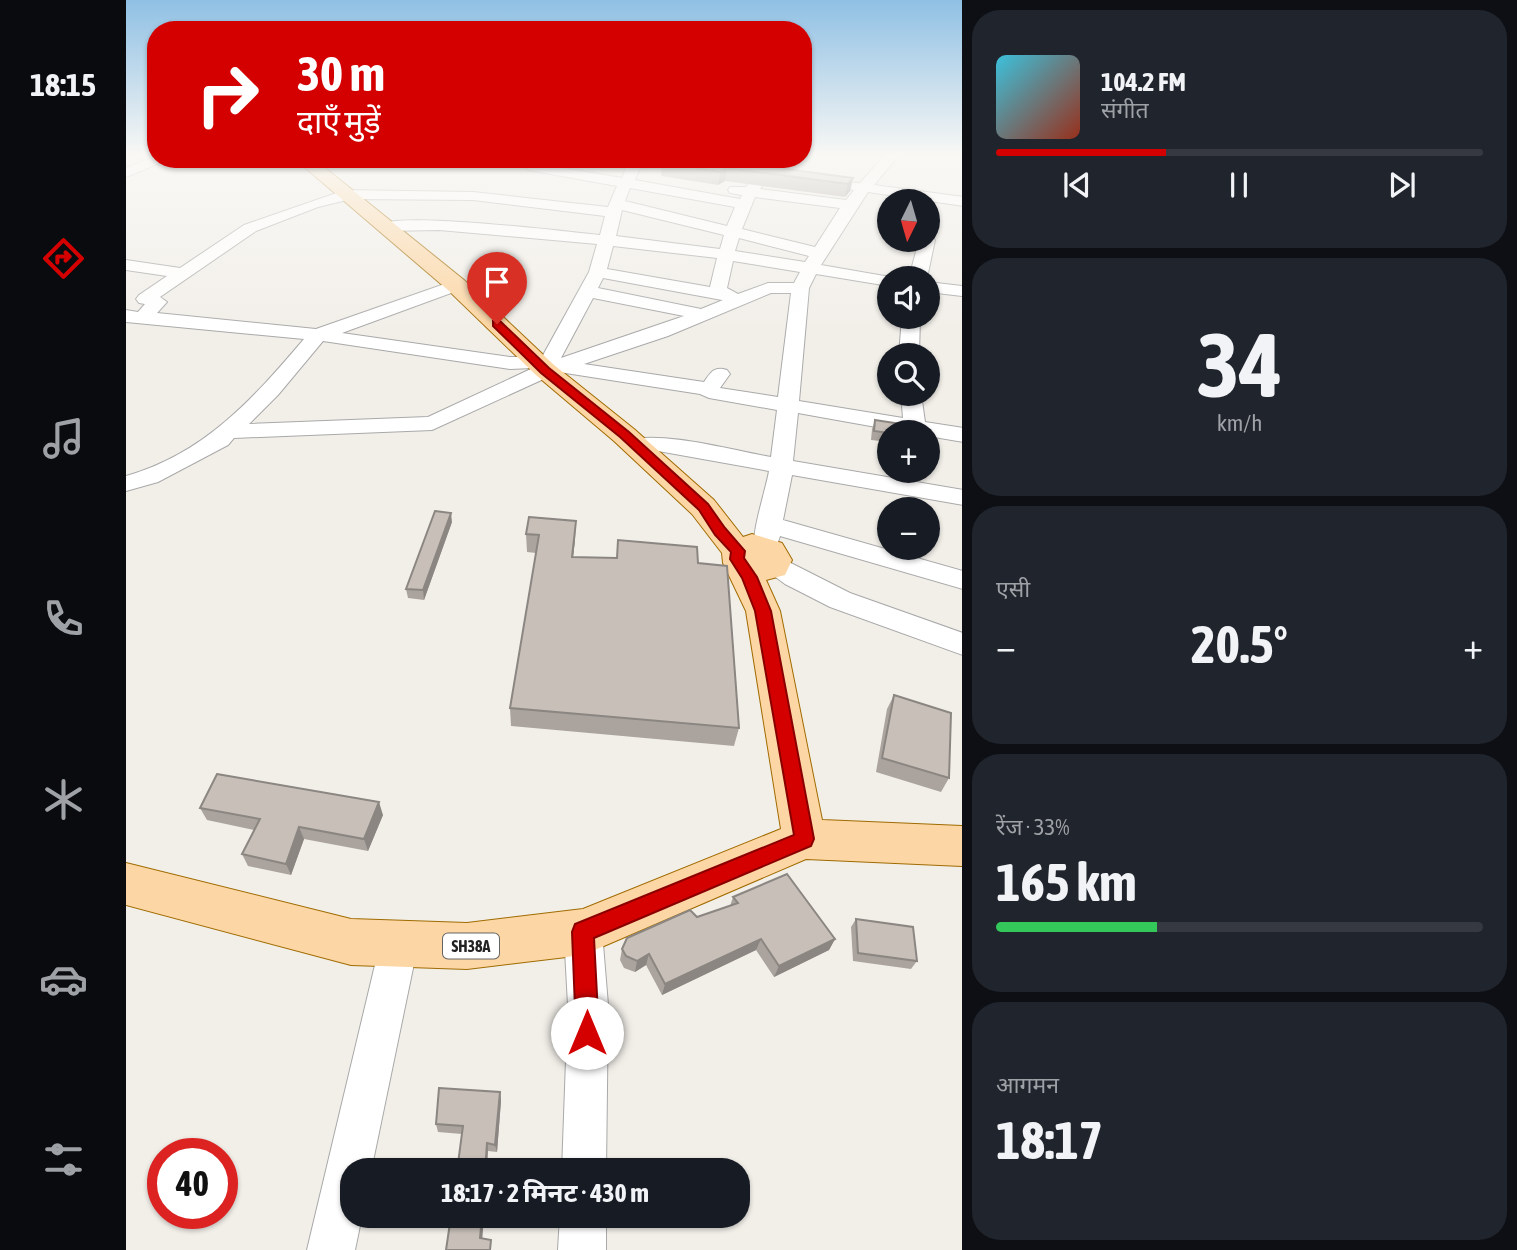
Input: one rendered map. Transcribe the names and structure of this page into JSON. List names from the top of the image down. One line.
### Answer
{"streets":{"main road":["SH38A"]},"north":"bottom","page":{"tabs":"18:15","turn":["30 m","दाएँ मुड़ें"],"song":["104.2 FM","संगीत"],"map_buttons":["+","−"],"tile":[["34","km/h"],"एसी",["रेंज · 33%","165 km"],["आगमन","18:17"]],"heat":["−","20.5°","+"],"limit":"40","trip":"18:17 · 2 मिनट · 430 m"}}
